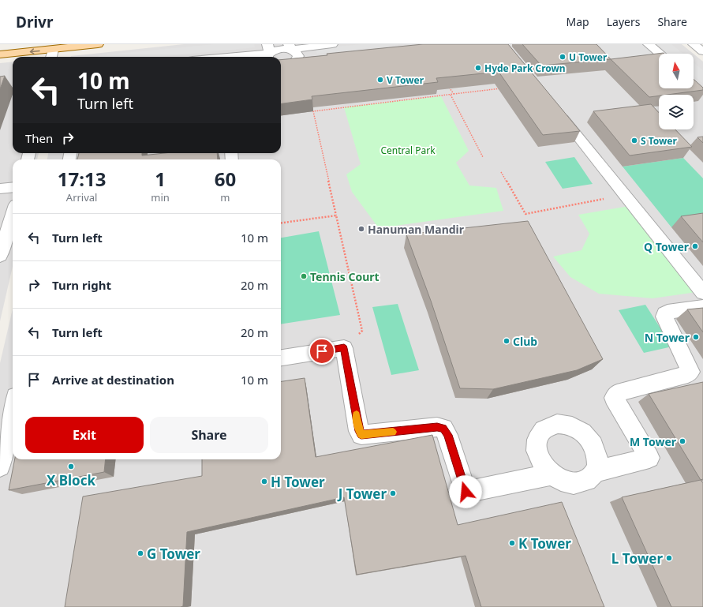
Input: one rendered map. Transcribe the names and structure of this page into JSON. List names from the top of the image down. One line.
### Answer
{"parks":["Central Park"],"places":["U Tower","Hyde Park Crown","V Tower","S Tower","Hanuman Mandir","Q Tower","Tennis Court","N Tower","Club","M Tower","X Block","H Tower","J Tower","K Tower","G Tower","L Tower"],"north":"top","page":{"header":"Drivr","nav":["Map","Layers","Share"],"turn":["10 m","Turn left"],"then":"Then","eta":["17:13","Arrival","1","min","60","m"],"list":[{"name":"Turn left","value":"10 m"},{"name":"Turn right","value":"20 m"},{"name":"Turn left","value":"20 m"},{"name":"Arrive at destination","value":"10 m"}],"buttons":["Exit","Share"]}}
